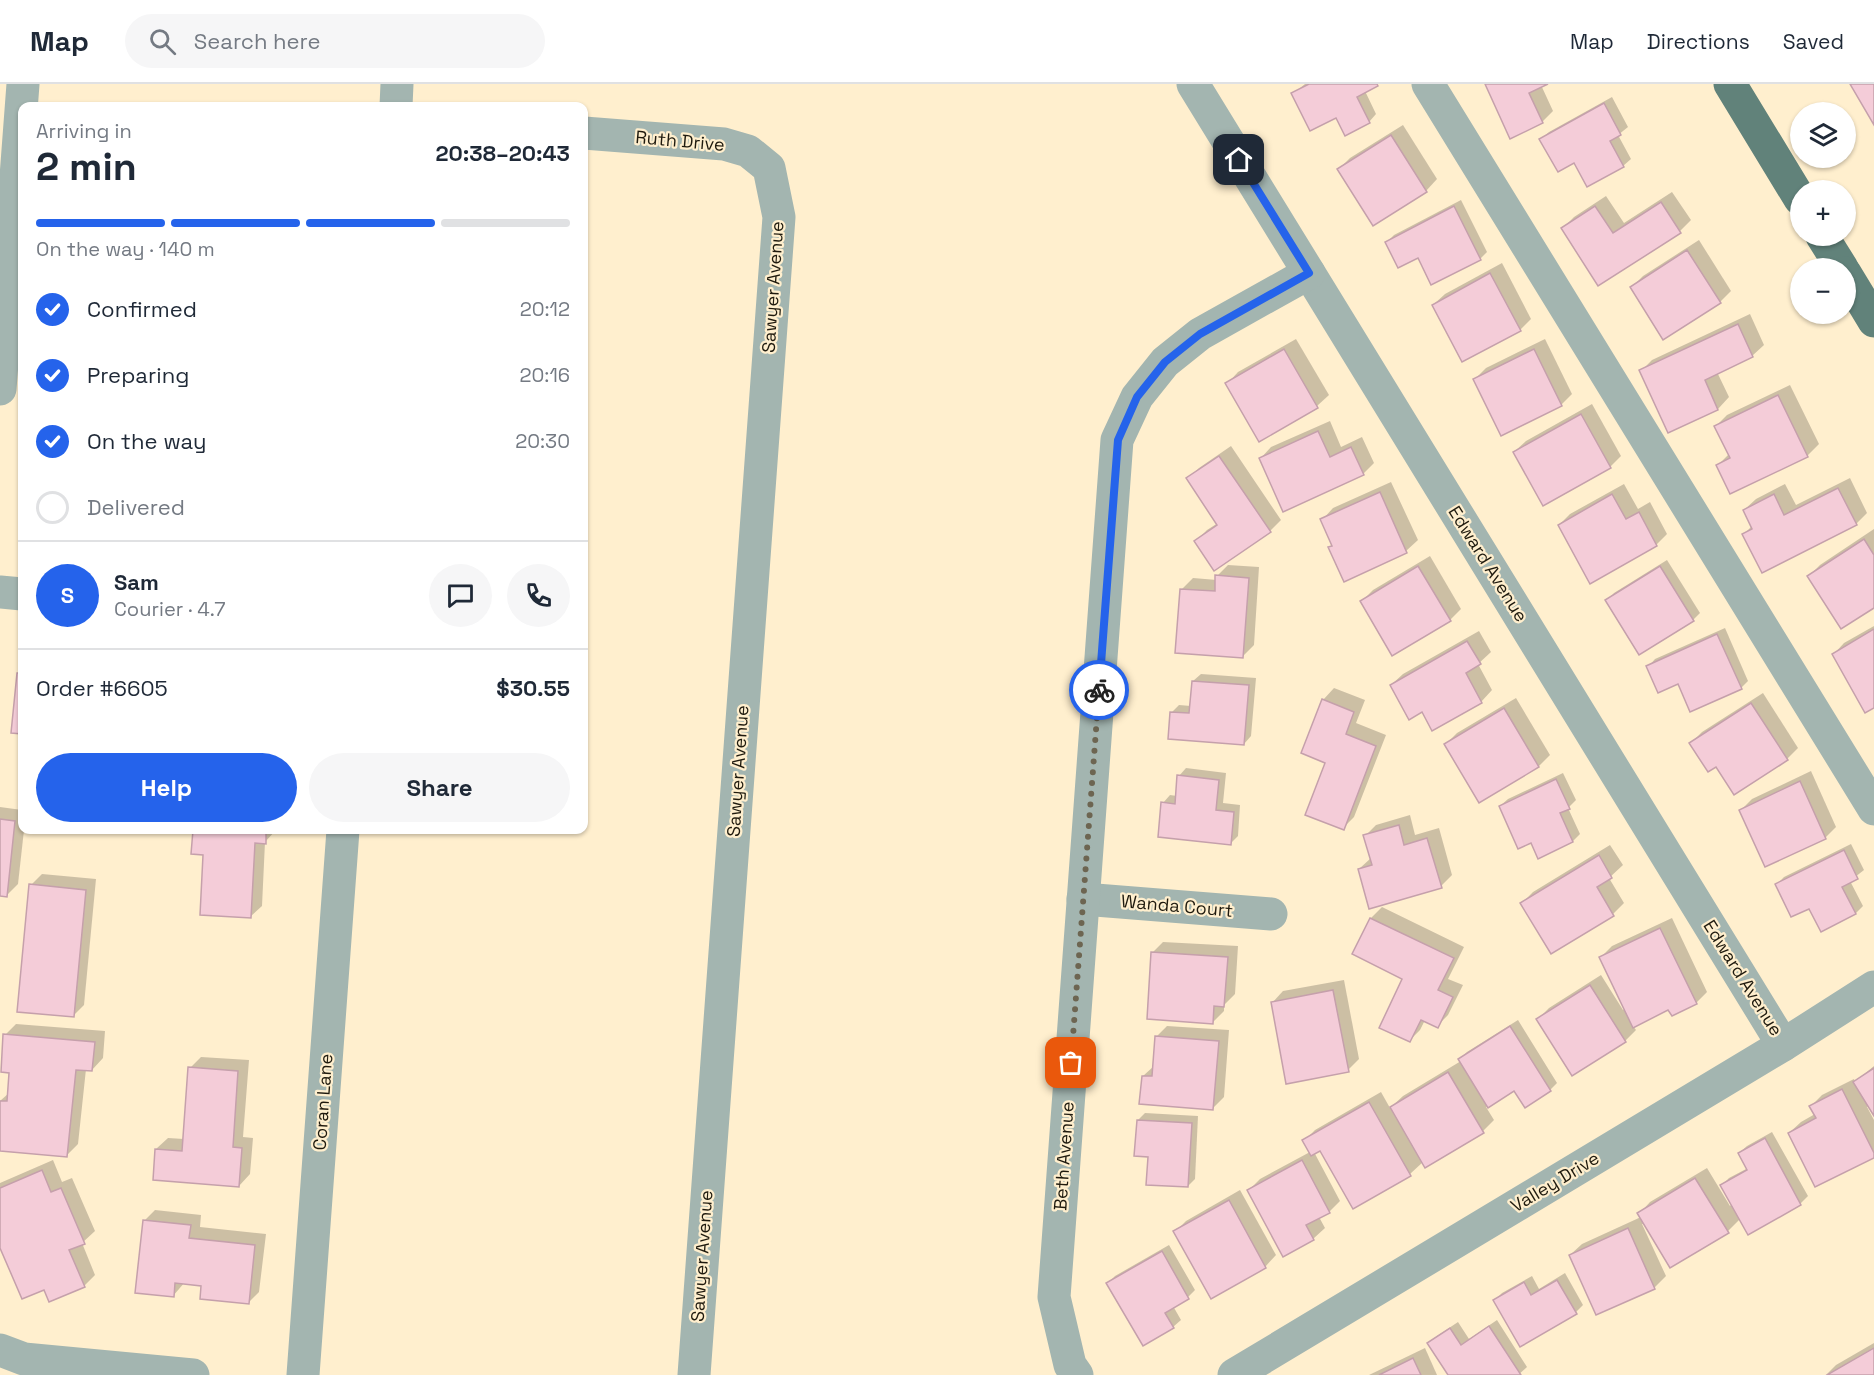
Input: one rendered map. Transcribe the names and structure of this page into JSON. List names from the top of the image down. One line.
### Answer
{"streets":{"street":["Ruth Drive","Sawyer Avenue","Edward Avenue","Wanda Court","Coran Lane","Beth Avenue","Valley Drive"]},"crossings":[["Ruth Drive","Sawyer Avenue"],["Edward Avenue","Beth Avenue"],["Edward Avenue","Valley Drive"],["Wanda Court","Beth Avenue"]],"page":{"header":"Map","search":"Search here","nav":["Map","Directions","Saved"],"map_buttons":["+","−"],"heading":["2 min","Arriving in","20:38–20:43"],"panel":["Sam","Courier · 4.7","Order #6605","$30.55"],"bar":"On the way · 140 m","list":[["Confirmed","20:12"],["Preparing","20:16"],["On the way","20:30"],"Delivered"],"round":"S","buttons":["Help","Share"]}}
